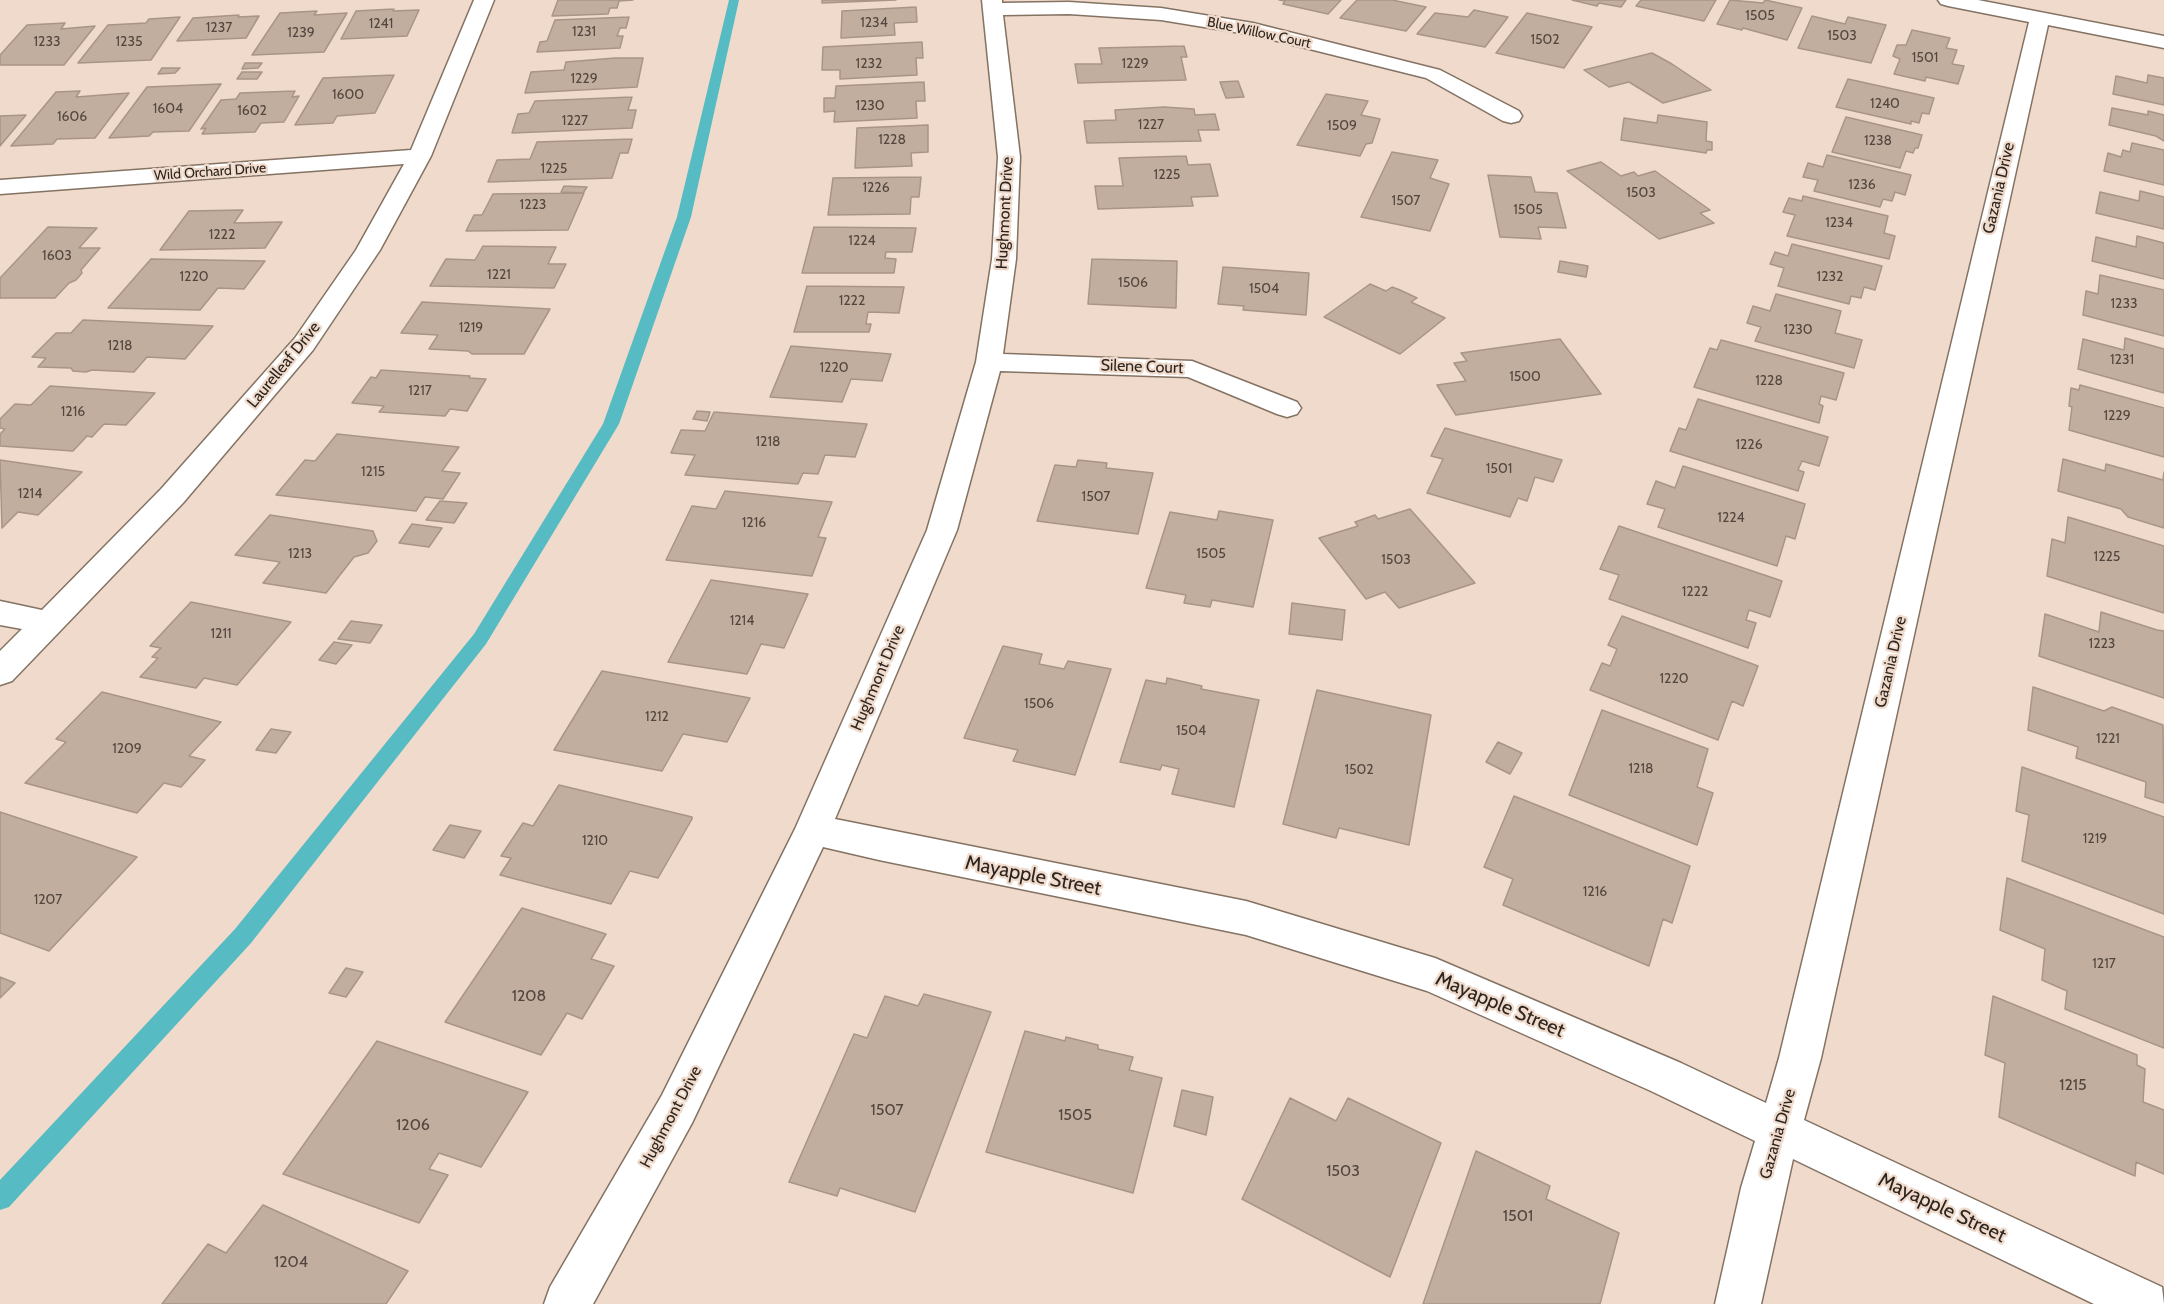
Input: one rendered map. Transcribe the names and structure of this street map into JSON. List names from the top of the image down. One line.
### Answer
{"streets":{"street":["Blue Willow Court","Wild Orchard Drive","Gazania Drive","Hughmont Drive","Laurelleaf Drive","Silene Court","Mayapple Street"]},"crossings":[["Blue Willow Court","Hughmont Drive"],["Wild Orchard Drive","Laurelleaf Drive"],["Gazania Drive","Mayapple Street"],["Hughmont Drive","Silene Court"],["Hughmont Drive","Mayapple Street"]],"house_numbers":["1505","1234","1241","1237","1231","1239","1503","1502","1233","1235","1501","1232","1229","1229","1600","1240","1230","1604","1602","1606","1227","1227","1509","1228","1238","1225","1225","1236","1226","1503","1507","1223","1505","1234","1222","1224","1603","1221","1220","1232","1506","1504","1222","1233","1219","1230","1218","1231","1220","1500","1228","1217","1216","1229","1218","1226","1501","1215","1214","1507","1224","1216","1213","1505","1225","1503","1222","1214","1211","1223","1220","1506","1212","1504","1221","1209","1218","1502","1219","1210","1216","1207","1217","1208","1215","1507","1505","1206","1503","1501","1204"]}
